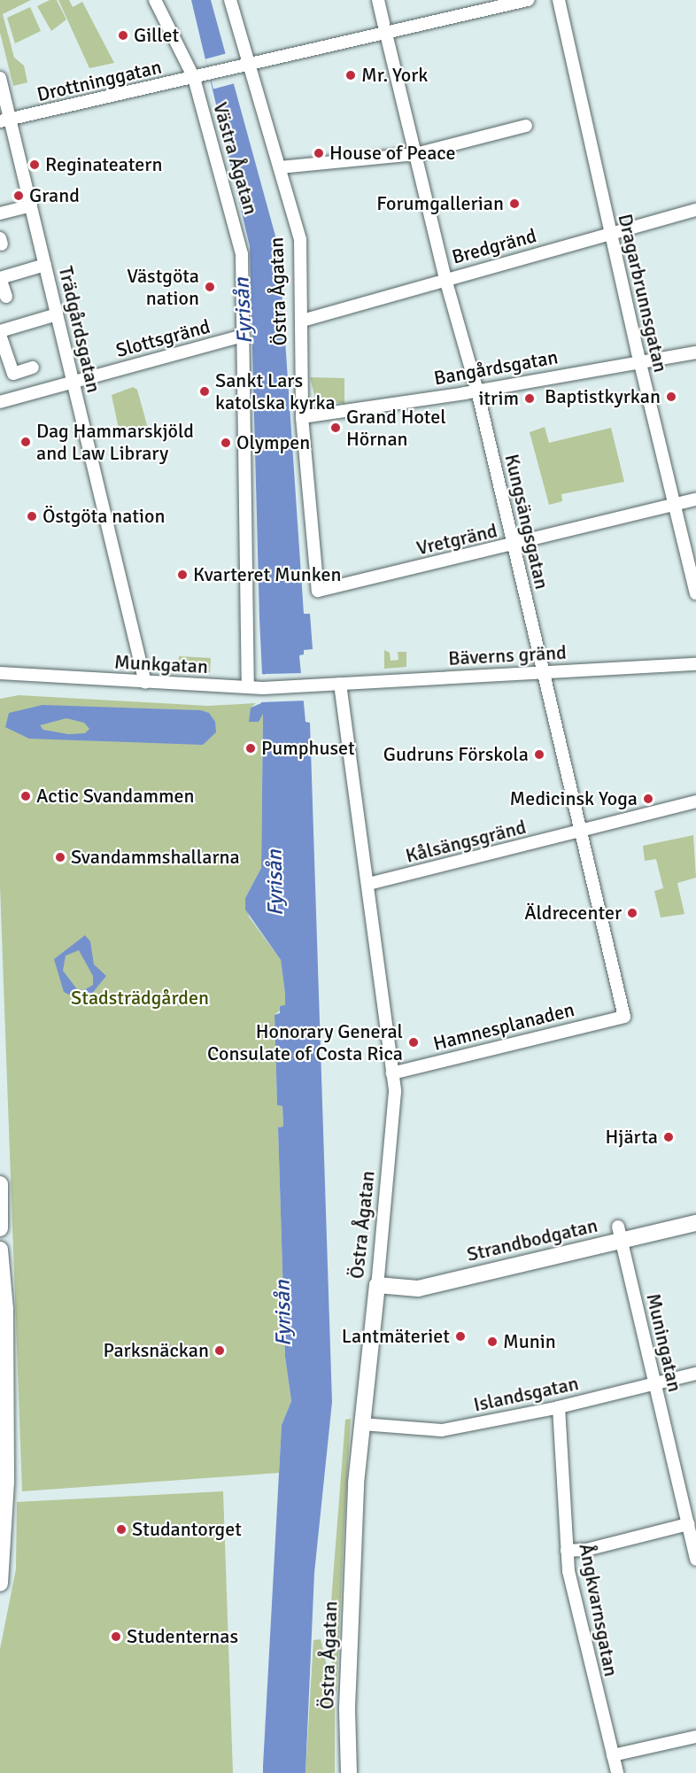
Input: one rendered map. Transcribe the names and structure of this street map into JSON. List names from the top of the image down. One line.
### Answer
{"streets":{"street":["Drottninggatan","Västra Ågatan","Bredgränd","Östra Ågatan","Dragarbrunnsgatan","Trädgårdsgatan","Slottsgränd","Bangårdsgatan","Kungsängsgatan","Vretgränd","Bäverns gränd","Munkgatan","Kålsängsgränd","Hamnesplanaden","Strandbodgatan","Muningatan","Islandsgatan","Ångkvarnsgatan"]},"crossings":[["Drottninggatan","Västra Ågatan"],["Drottninggatan","Östra Ågatan"],["Drottninggatan","Trädgårdsgatan"],["Västra Ågatan","Slottsgränd"],["Västra Ågatan","Munkgatan"],["Bredgränd","Östra Ågatan"],["Bredgränd","Dragarbrunnsgatan"],["Bredgränd","Kungsängsgatan"],["Östra Ågatan","Bangårdsgatan"],["Östra Ågatan","Vretgränd"],["Östra Ågatan","Bäverns gränd"],["Östra Ågatan","Kålsängsgränd"],["Östra Ågatan","Hamnesplanaden"],["Östra Ågatan","Strandbodgatan"],["Östra Ågatan","Islandsgatan"],["Dragarbrunnsgatan","Bangårdsgatan"],["Dragarbrunnsgatan","Vretgränd"],["Trädgårdsgatan","Slottsgränd"],["Trädgårdsgatan","Munkgatan"],["Bangårdsgatan","Kungsängsgatan"],["Kungsängsgatan","Vretgränd"],["Kungsängsgatan","Bäverns gränd"],["Kungsängsgatan","Kålsängsgränd"],["Kungsängsgatan","Hamnesplanaden"],["Bäverns gränd","Munkgatan"],["Strandbodgatan","Muningatan"],["Muningatan","Islandsgatan"],["Islandsgatan","Ångkvarnsgatan"]],"water":["Fyrisån"],"parks":["Stadsträdgården"],"places":["Gillet","Mr. York","House of Peace","Reginateatern","Grand","Forumgallerian","Västgöta nation","Sankt Lars katolska kyrka","Baptistkyrkan","itrim","Grand Hotel Hörnan","Dag Hammarskjöld and Law Library","Olympen","Östgöta nation","Kvarteret Munken","Pumphuset","Gudruns Förskola","Actic Svandammen","Medicinsk Yoga","Svandammshallarna","Äldrecenter","Honorary General Consulate of Costa Rica","Hjärta","Lantmäteriet","Munin","Parksnäckan","Studantorget","Studenternas"]}
